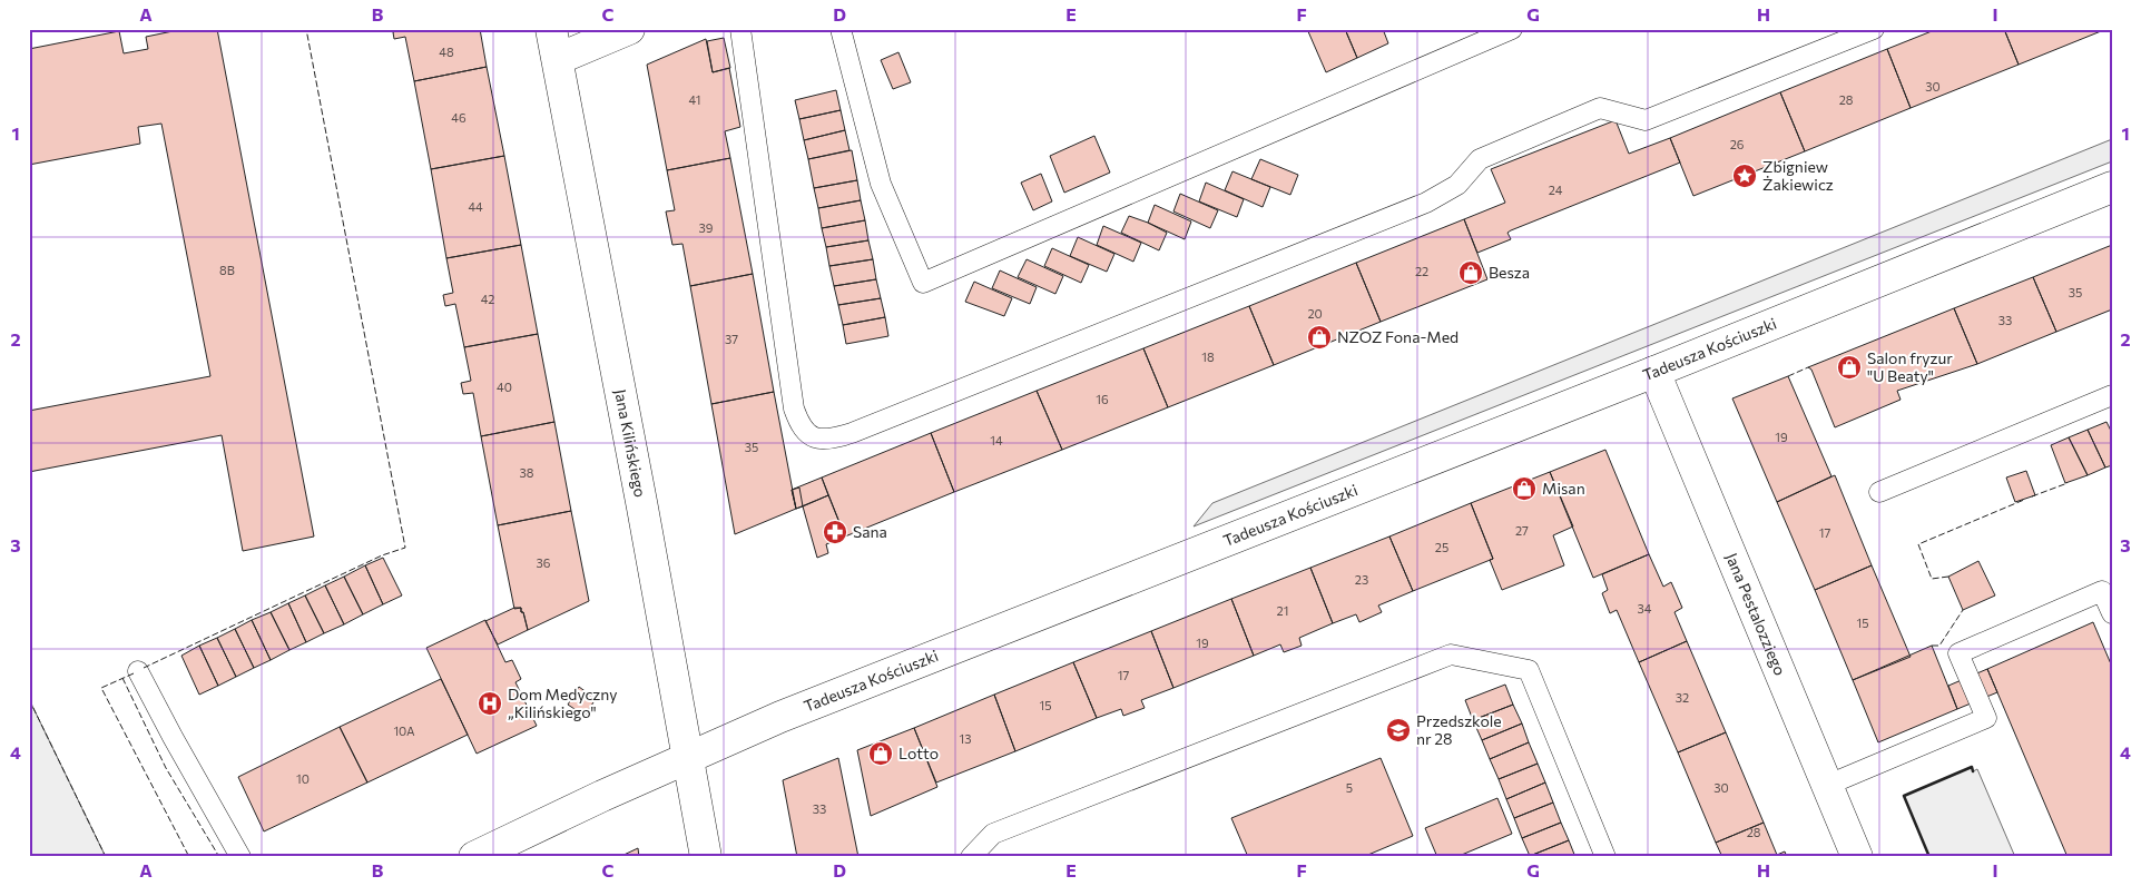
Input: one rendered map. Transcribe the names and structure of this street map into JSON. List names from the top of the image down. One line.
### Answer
{"streets":{"street":["Tadeusza Kościuszki","Jana Kilińskiego","Jana Pestalozziego"]},"crossings":[["Tadeusza Kościuszki","Jana Kilińskiego"],["Tadeusza Kościuszki","Jana Pestalozziego"]],"places":{"place":["Zbigniew Żakiewicz"],"shop":["Besza","NZOZ Fona-Med","Salon fryzur \"U Beaty\"","Misan","Lotto"],"pharmacy":["Sana"],"hospital":["Dom Medyczny „Kilińskiego\""],"school or university":["Przedszkole nr 28"]},"house_numbers":["48","30","41","28","46","26","24","44","39","8B","22","35","42","20","33","37","18","40","16","19","14","35","38","27","17","25","36","23","34","21","15","19","17","32","15","10A","13","10","5","30","33","28"],"grid":{"columns":["A","B","C","D","E","F","G","H","I"],"rows":["1","2","3","4"]}}
